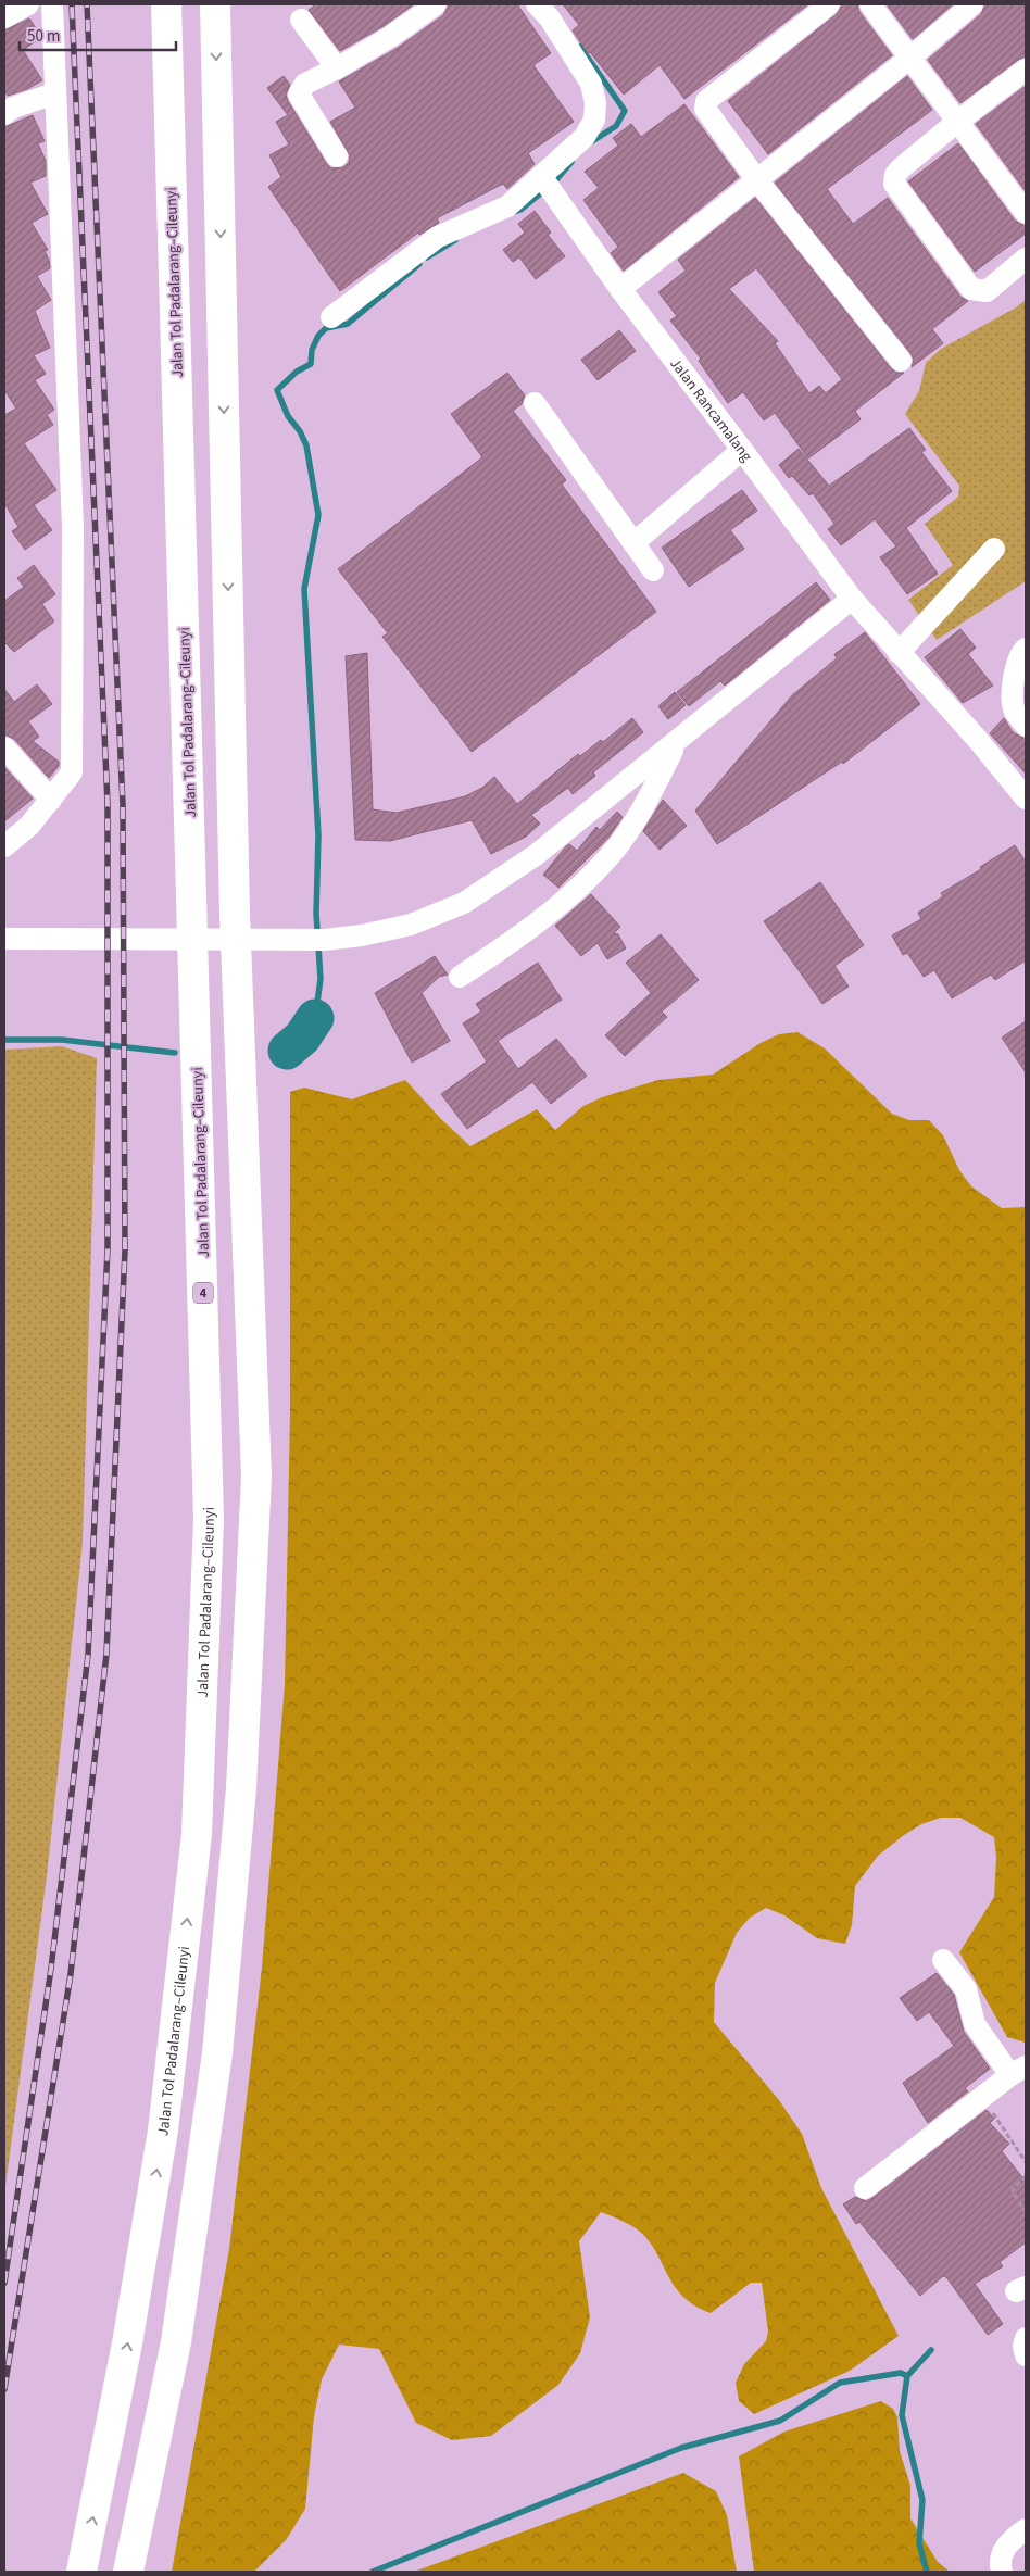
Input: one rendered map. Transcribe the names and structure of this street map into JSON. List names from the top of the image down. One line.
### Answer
{"streets":{"highway":["Jalan Tol Padalarang–Cileunyi","4"],"street":["Jalan Rancamalang"]},"scale_bar":"50 m"}
